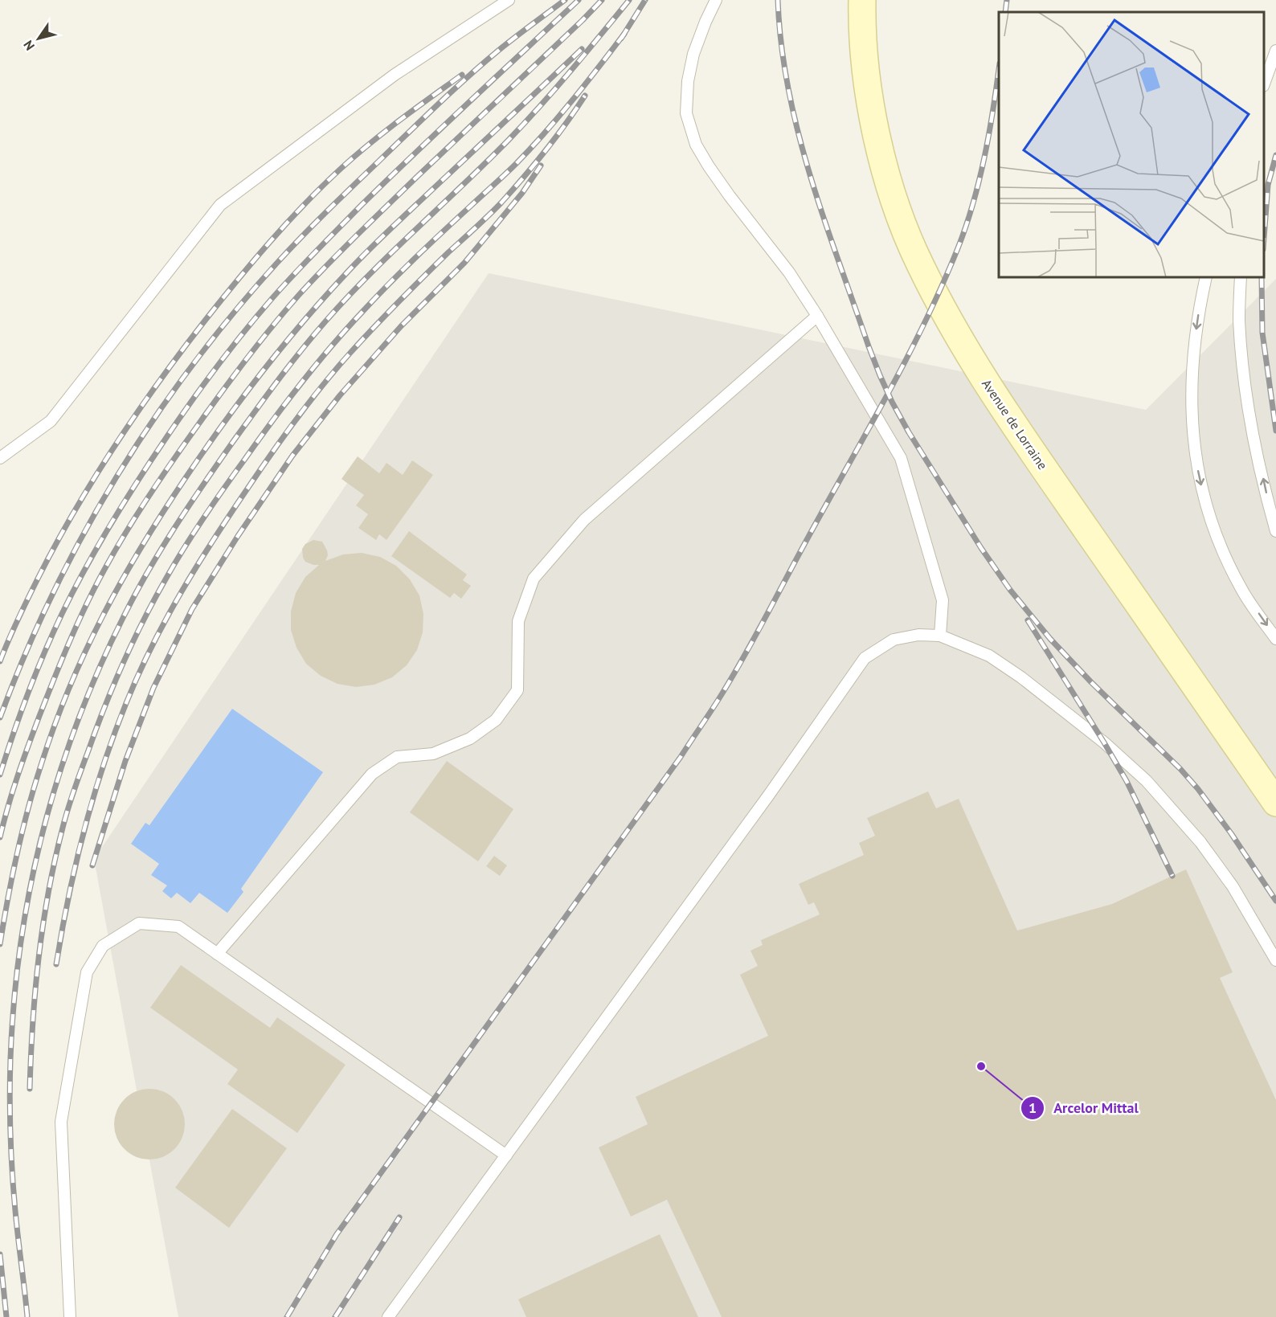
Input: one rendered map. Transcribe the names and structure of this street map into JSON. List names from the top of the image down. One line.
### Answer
{"streets":{"main road":["Avenue de Lorraine"]},"places":["Arcelor Mittal"],"north":"bottom left"}
